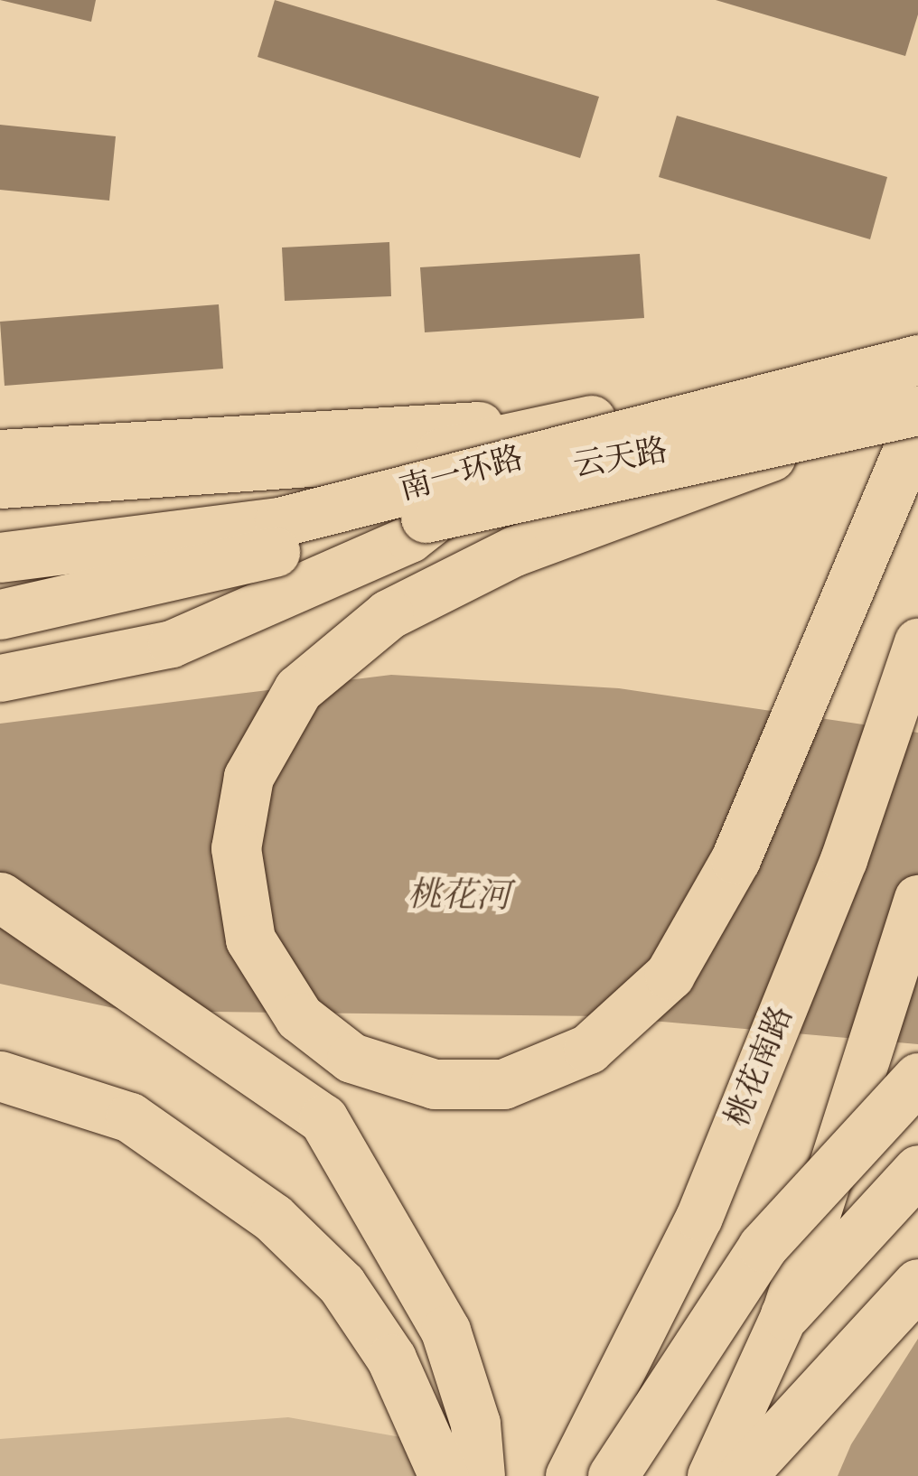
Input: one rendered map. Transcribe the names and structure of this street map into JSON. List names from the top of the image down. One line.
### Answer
{"streets":{"highway":["南一环路"],"main road":["云天路","桃花南路"]},"crossings":[["云天路","南一环路"]],"water":["桃花河"]}
